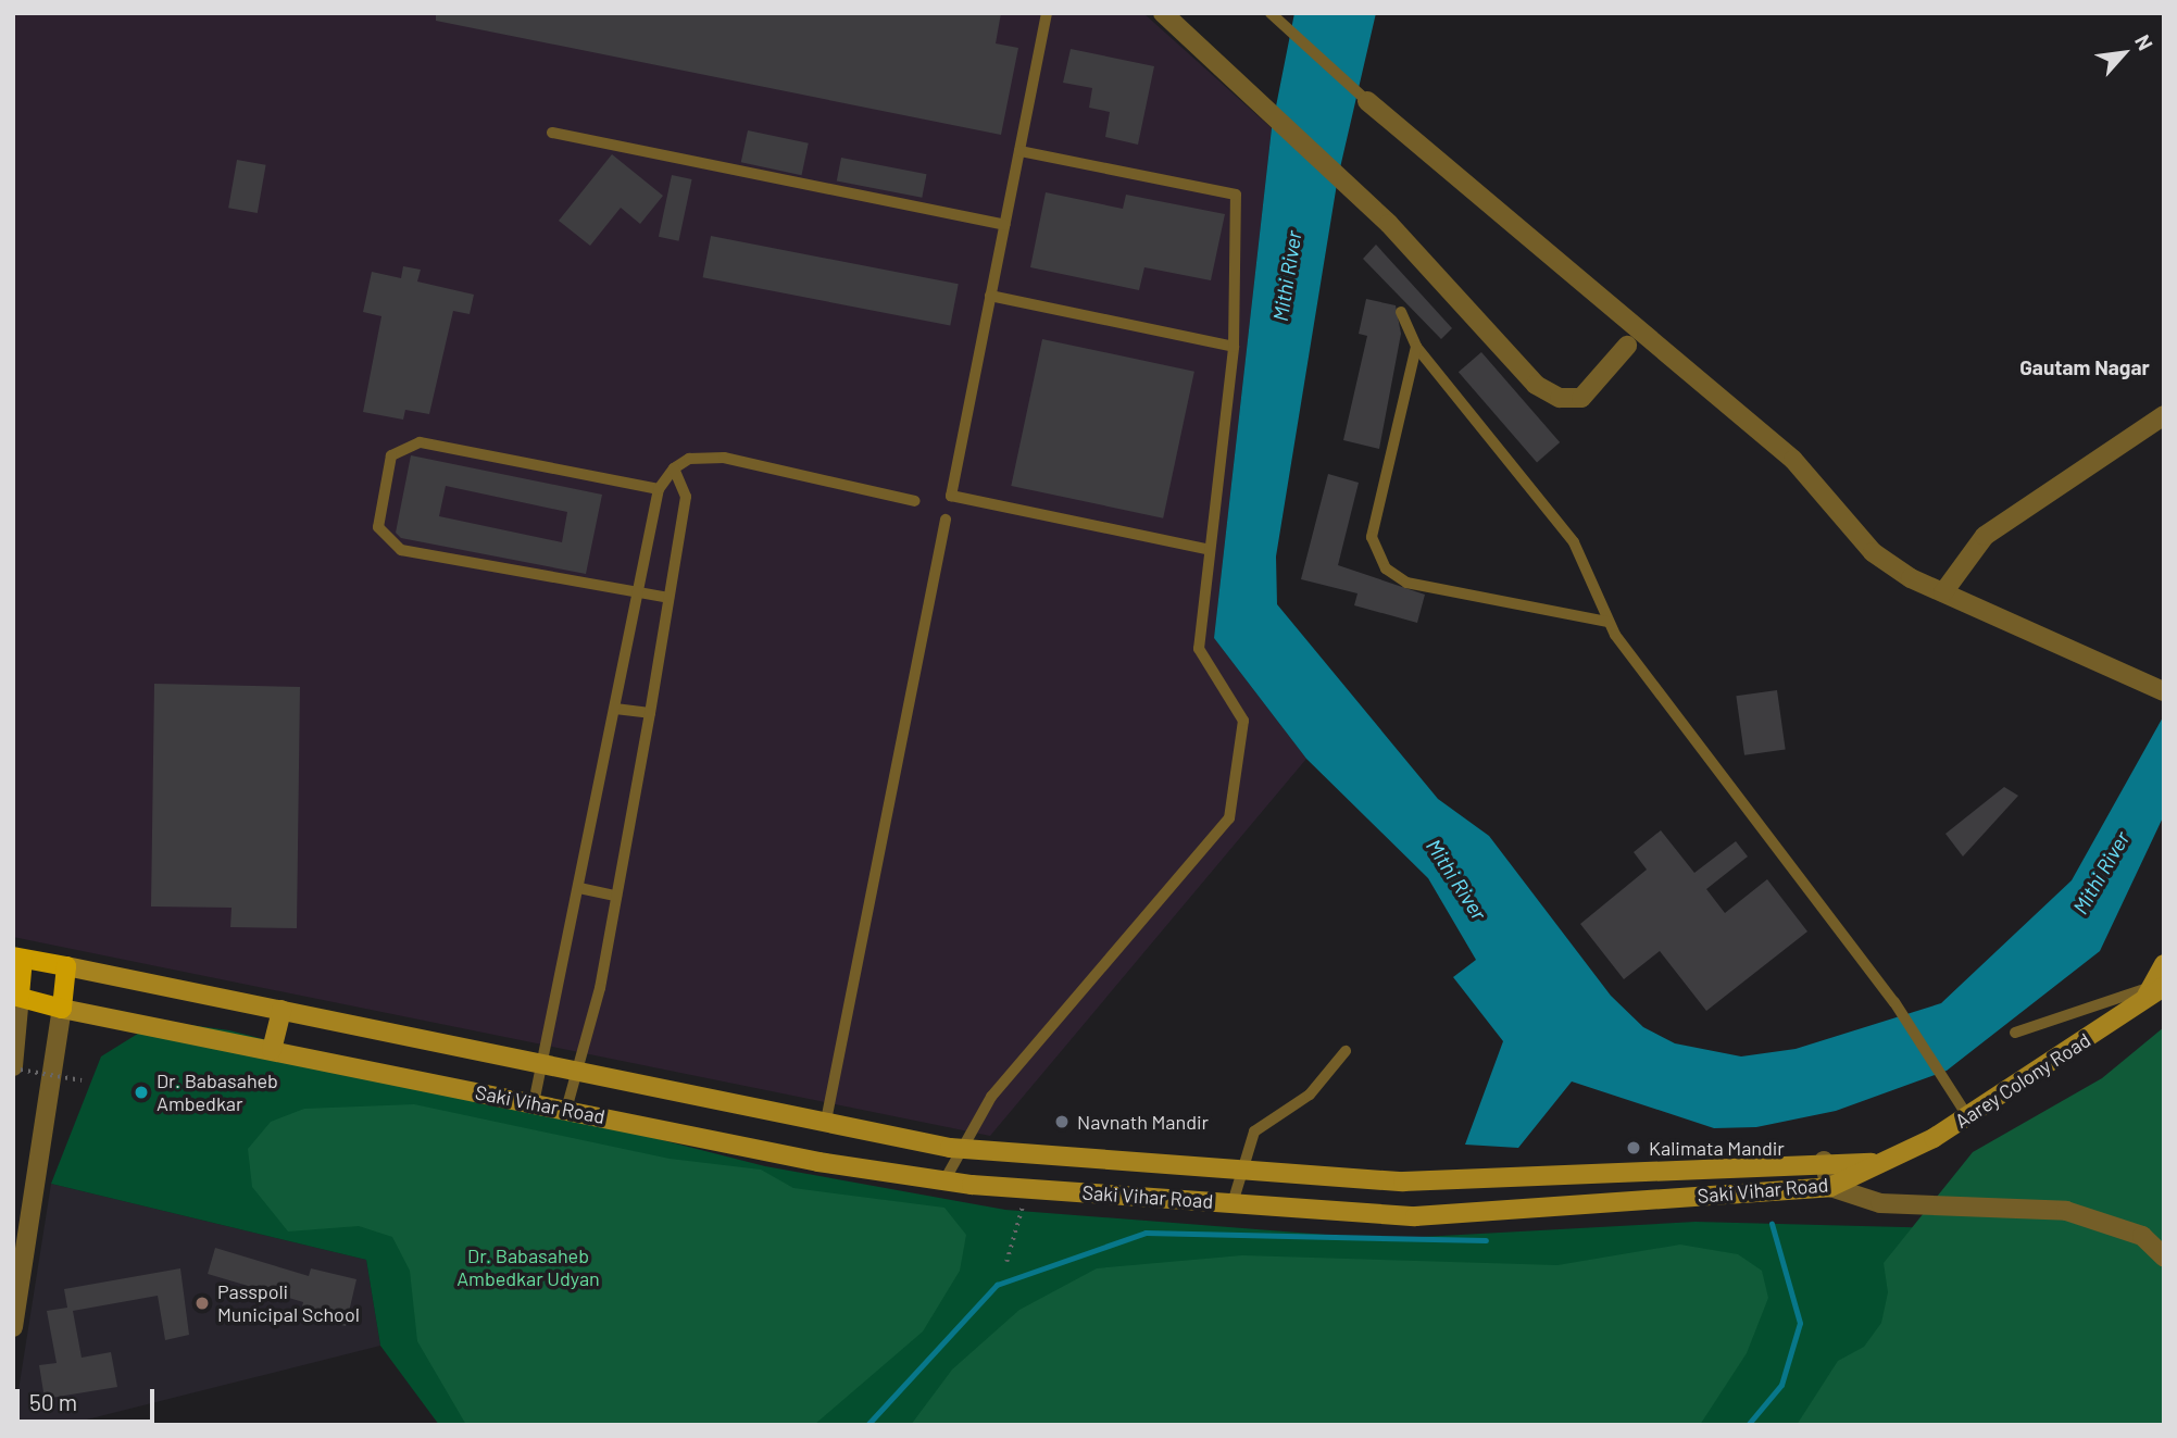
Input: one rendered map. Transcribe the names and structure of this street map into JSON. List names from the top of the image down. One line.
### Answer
{"streets":{"main road":["Aarey Colony Road","Saki Vihar Road"]},"crossings":[["Aarey Colony Road","Saki Vihar Road"]],"districts":["Gautam Nagar"],"water":["Mithi River"],"parks":["Dr. Babasaheb Ambedkar Udyan"],"places":["Dr. Babasaheb Ambedkar","Navnath Mandir","Kalimata Mandir","Passpoli Municipal School"],"scale_bar":"50 m","north":"top right"}
